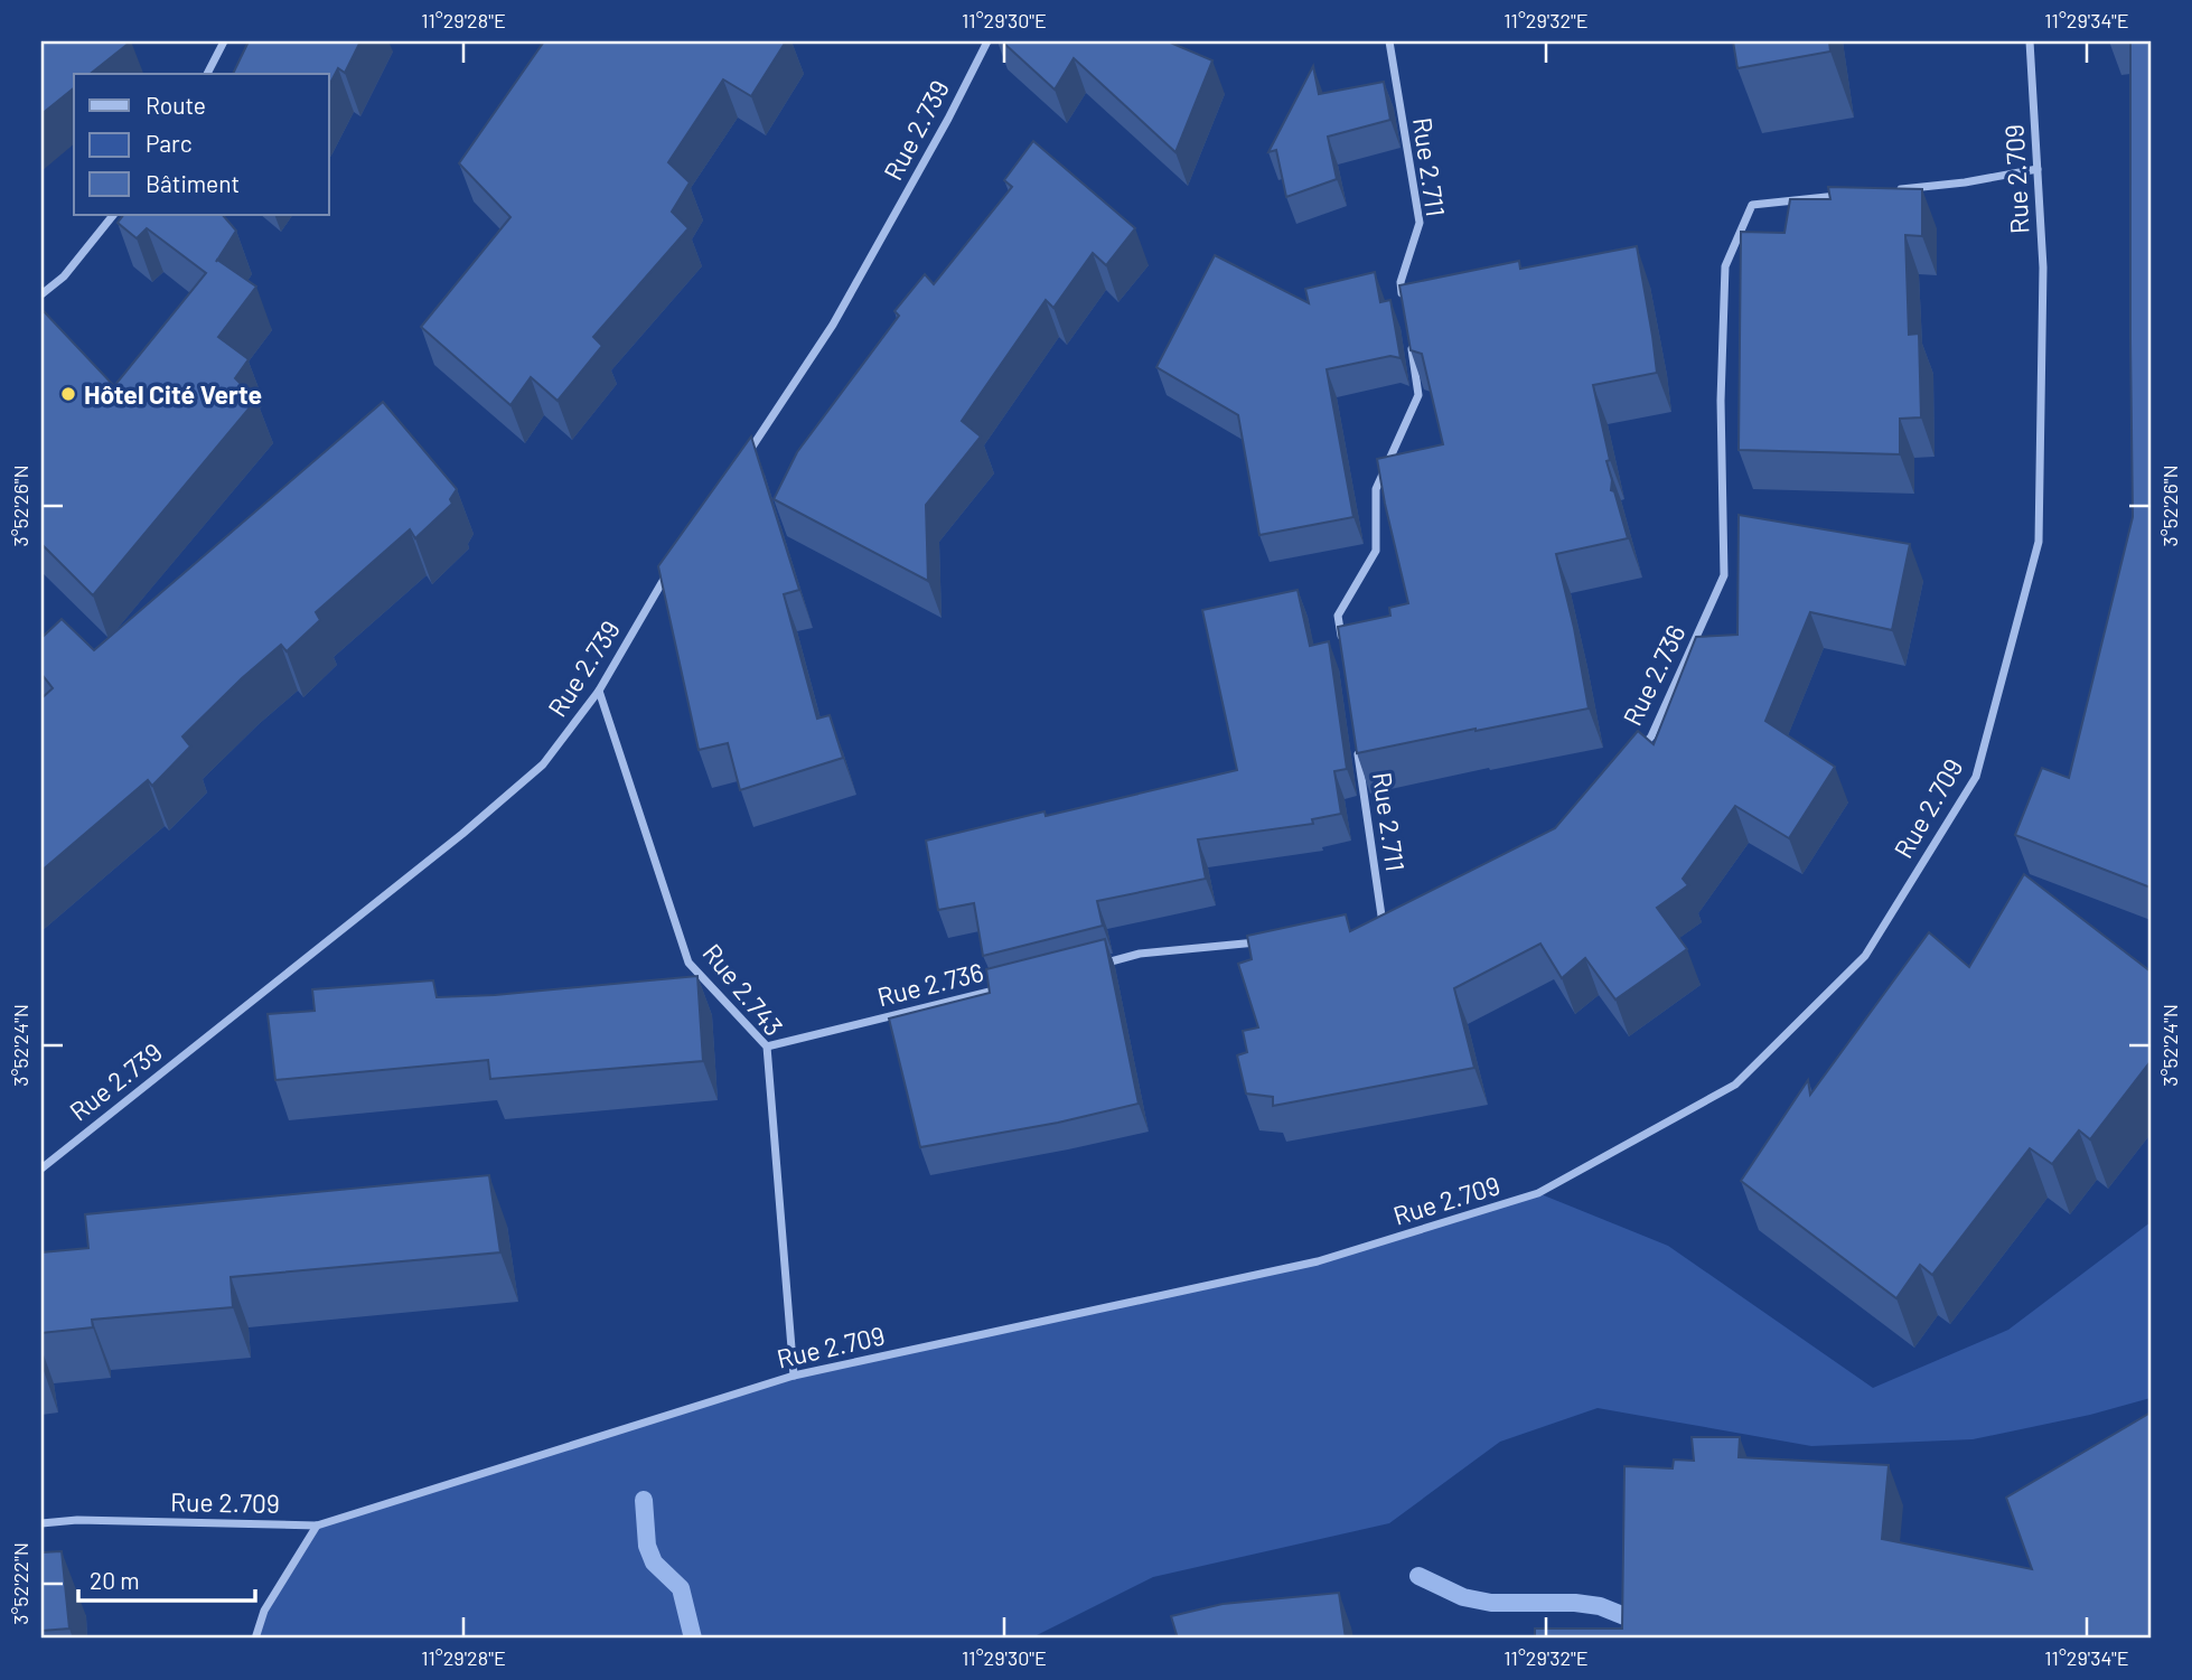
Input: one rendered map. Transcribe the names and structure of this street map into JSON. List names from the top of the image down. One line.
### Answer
{"streets":{"street":["Rue 2.739","Rue 2.711","Rue 2.709","Rue 2.736","Rue 2.743"]},"crossings":[["Rue 2.739","Rue 2.743"],["Rue 2.709","Rue 2.743"],["Rue 2.736","Rue 2.743"]],"places":["Hôtel Cité Verte"],"legend":["Route","Parc","Bâtiment"],"scale_bar":"20 m","coordinates":["11°29'28\"E","11°29'30\"E","11°29'32\"E","11°29'34\"E","3°52'26\"N","3°52'24\"N","3°52'22\"N"]}
